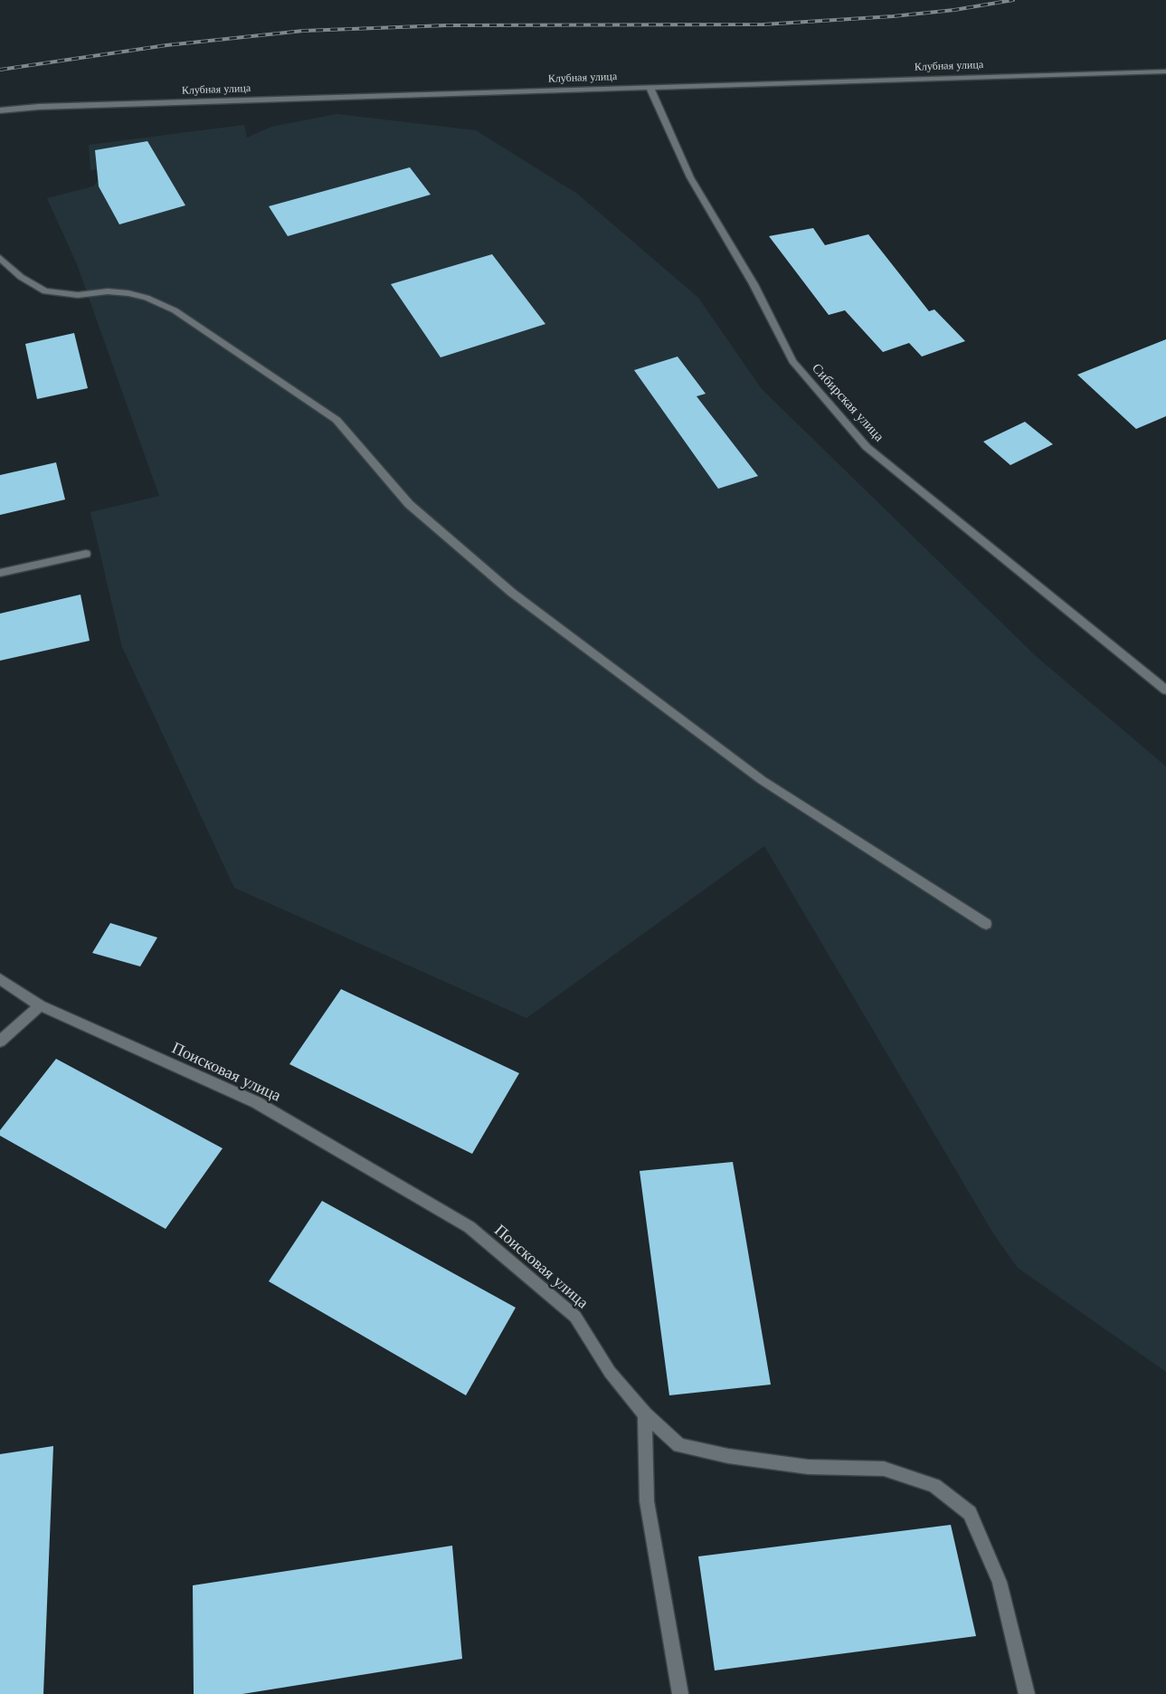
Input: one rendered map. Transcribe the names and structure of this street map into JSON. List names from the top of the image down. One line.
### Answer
{"streets":{"street":["Клубная улица","Сибирская улица","Поисковая улица"]},"crossings":[["Клубная улица","Сибирская улица"]]}
